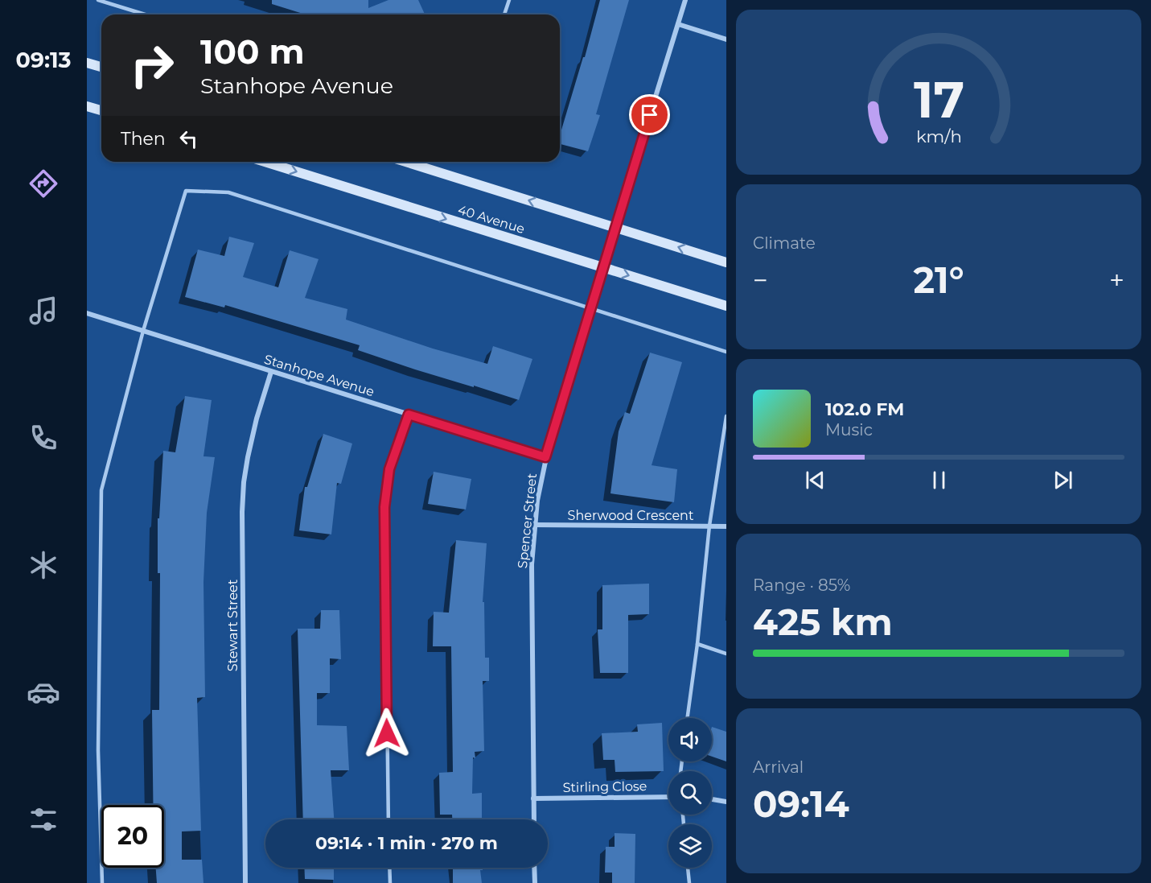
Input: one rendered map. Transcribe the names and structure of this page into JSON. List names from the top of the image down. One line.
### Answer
{"streets":{"main road":["40 Avenue"],"street":["Stanhope Avenue","Sherwood Crescent","Spencer Street","Stewart Street","Stirling Close"]},"crossings":[["40 Avenue","Spencer Street"],["Stanhope Avenue","Spencer Street"],["Stanhope Avenue","Stewart Street"],["Sherwood Crescent","Spencer Street"],["Spencer Street","Stirling Close"]],"page":{"tabs":"09:13","turn":["100 m","Stanhope Avenue"],"then":"Then","tile":["Climate",["Range · 85%","425 km"],["Arrival","09:14"]],"heat":["−","21°","+"],"song":["102.0 FM","Music"],"limit":"20","trip":"09:14 · 1 min · 270 m","gauge":["17","km/h"]}}
